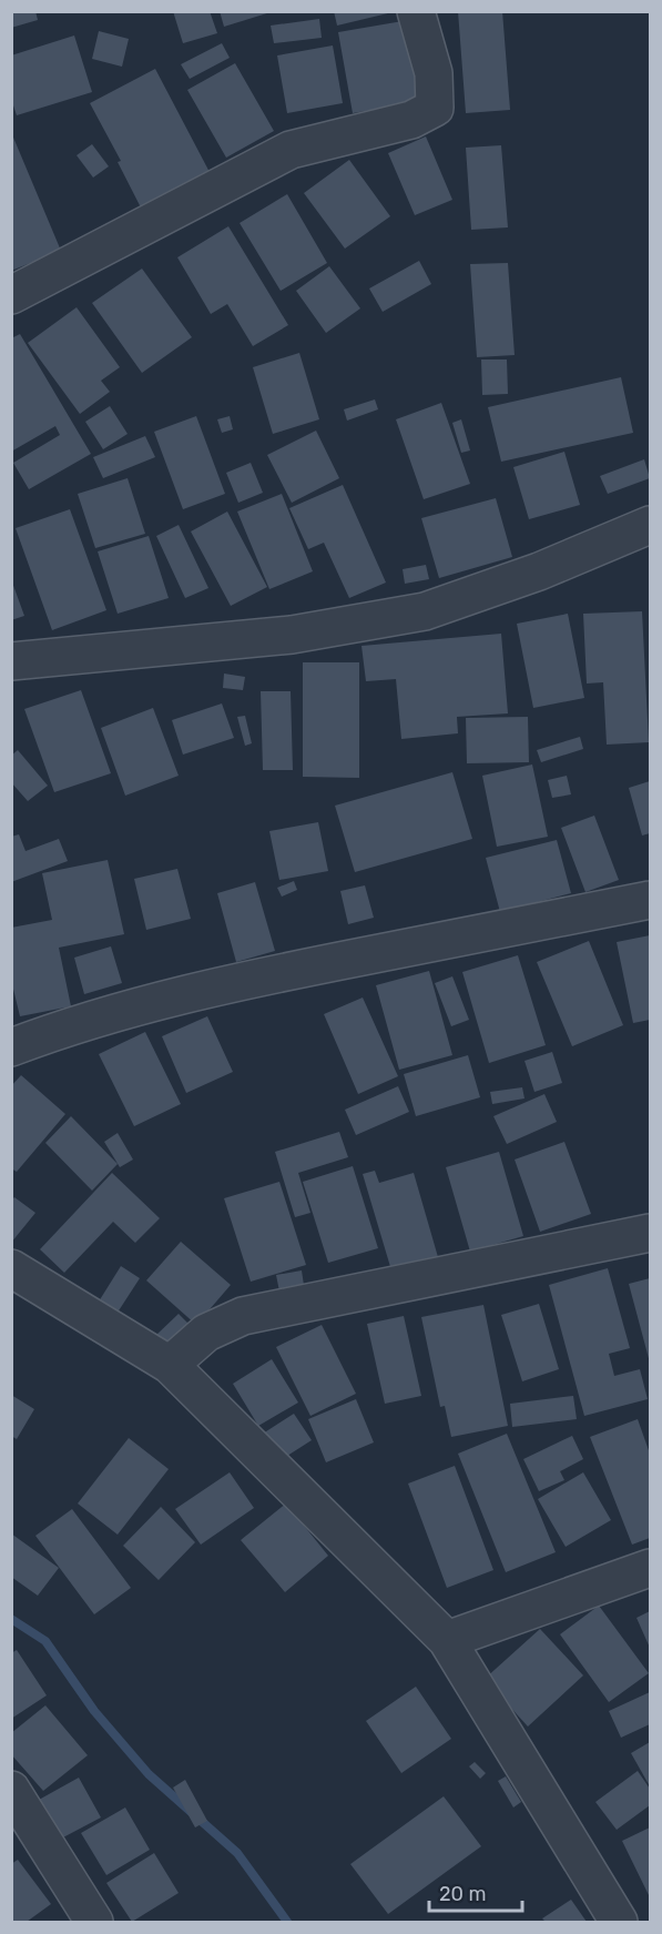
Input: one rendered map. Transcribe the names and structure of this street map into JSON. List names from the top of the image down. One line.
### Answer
{"scale_bar":"20 m"}
